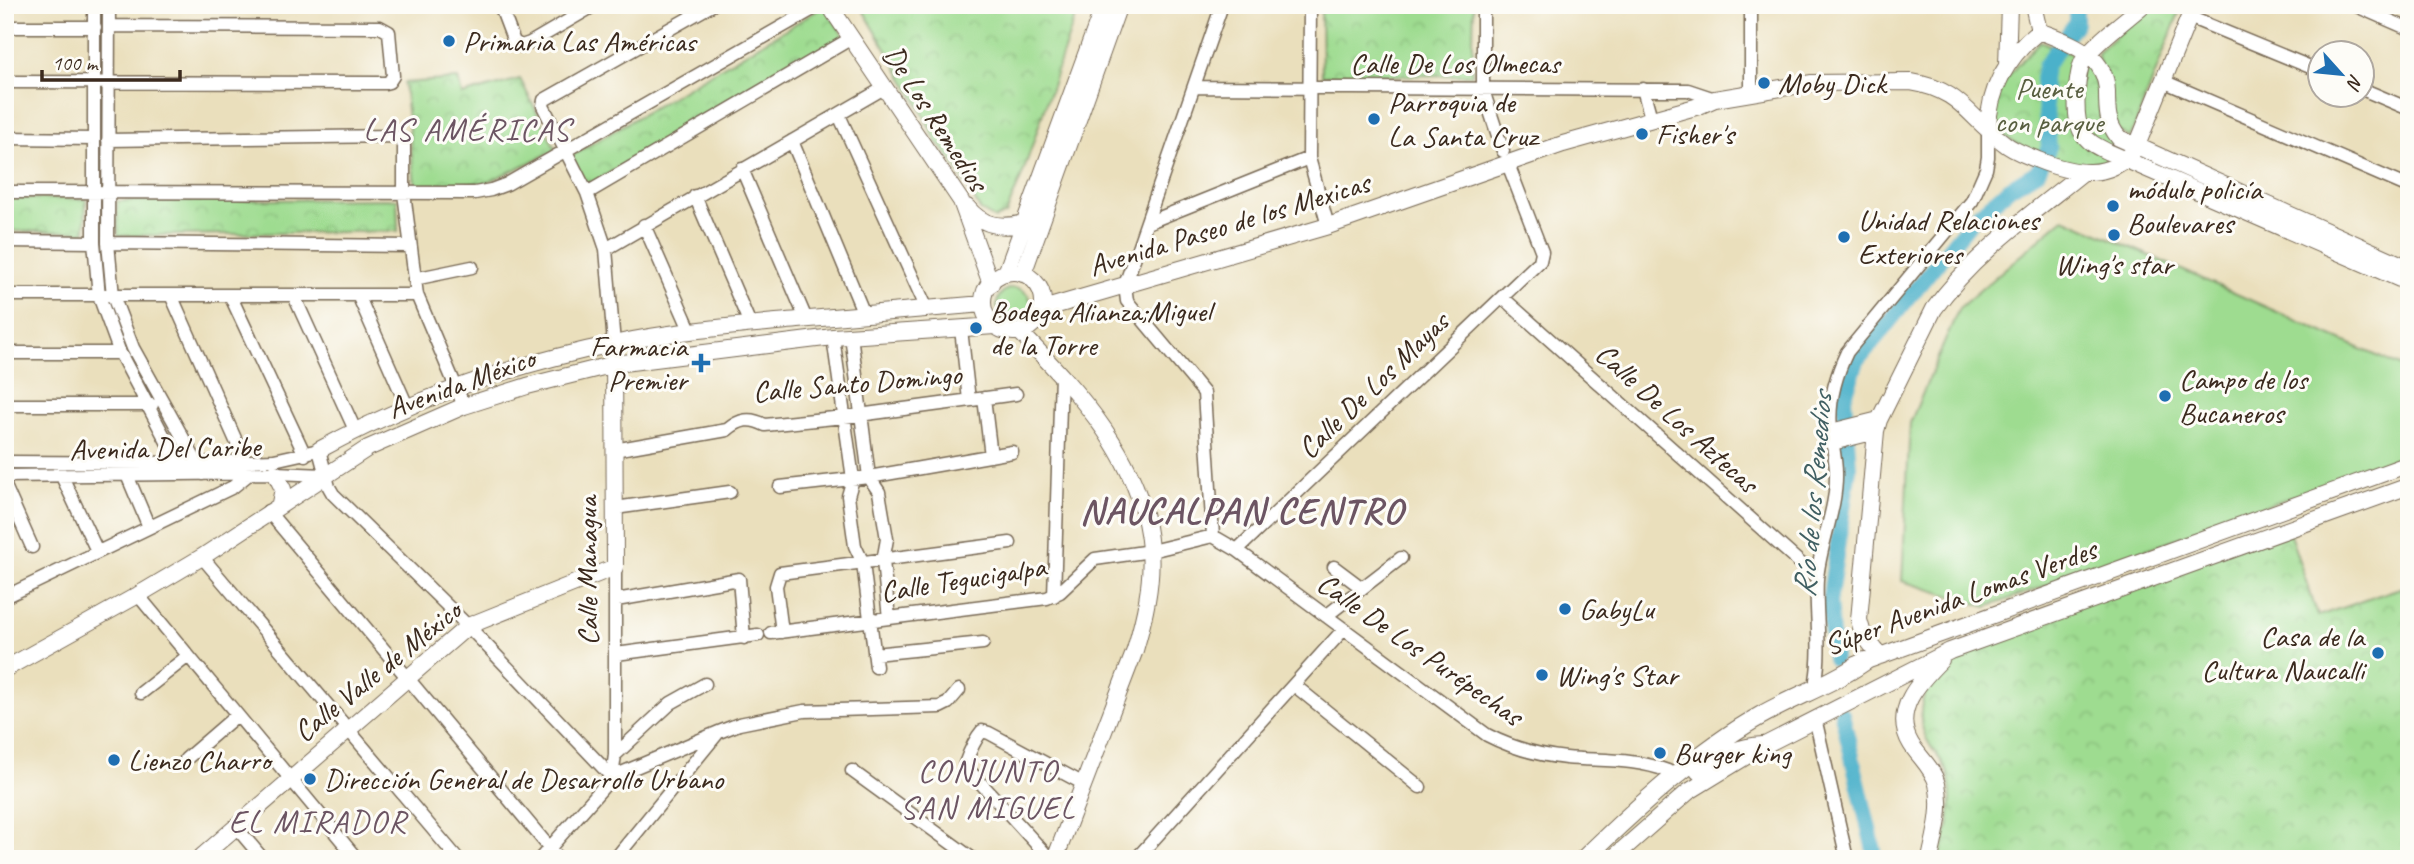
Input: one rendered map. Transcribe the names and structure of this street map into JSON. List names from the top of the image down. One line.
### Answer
{"streets":{"main road":["De Los Remedios","Avenida Paseo de los Mexicas","Avenida México","Calle Managua","Súper Avenida Lomas Verdes","Calle Valle de México"],"street":["Calle De Los Olmecas","Calle Santo Domingo","Calle De Los Mayas","Calle De Los Aztecas","Avenida Del Caribe","Calle Tegucigalpa","Calle De Los Purépechas"]},"crossings":[["Calle De Los Olmecas","Avenida Paseo de los Mexicas"],["De Los Remedios","Avenida Paseo de los Mexicas"],["De Los Remedios","Avenida México"],["Avenida Paseo de los Mexicas","Avenida México"],["Avenida Paseo de los Mexicas","Calle De Los Mayas"],["Avenida México","Avenida Del Caribe"],["Avenida México","Calle Managua"],["Calle Santo Domingo","Calle Managua"],["Calle De Los Mayas","Calle De Los Aztecas"],["Calle De Los Mayas","Calle De Los Purépechas"],["Calle Managua","Calle Tegucigalpa"],["Calle Managua","Calle Valle de México"],["Calle Tegucigalpa","Calle De Los Purépechas"],["Súper Avenida Lomas Verdes","Calle De Los Purépechas"]],"districts":["LAS AMÉRICAS","NAUCALPAN CENTRO","CONJUNTO SAN MIGUEL","EL MIRADOR"],"water":["Río de los Remedios"],"parks":["Puente con parque"],"places":{"other":["Primaria Las Américas","Moby Dick","Parroquia de La Santa Cruz","Fisher's","módulo policía Boulevares","Wing's star","Unidad Relaciones Exteriores","Bodega Alianza;Miguel de la Torre","Campo de los Bucaneros","GabyLu","Casa de la Cultura Naucalli","Wing's Star","Burger king","Lienzo Charro","Dirección General de Desarrollo Urbano"],"health":["Farmacia Premier"]},"scale_bar":"100 m","north":"bottom right"}
